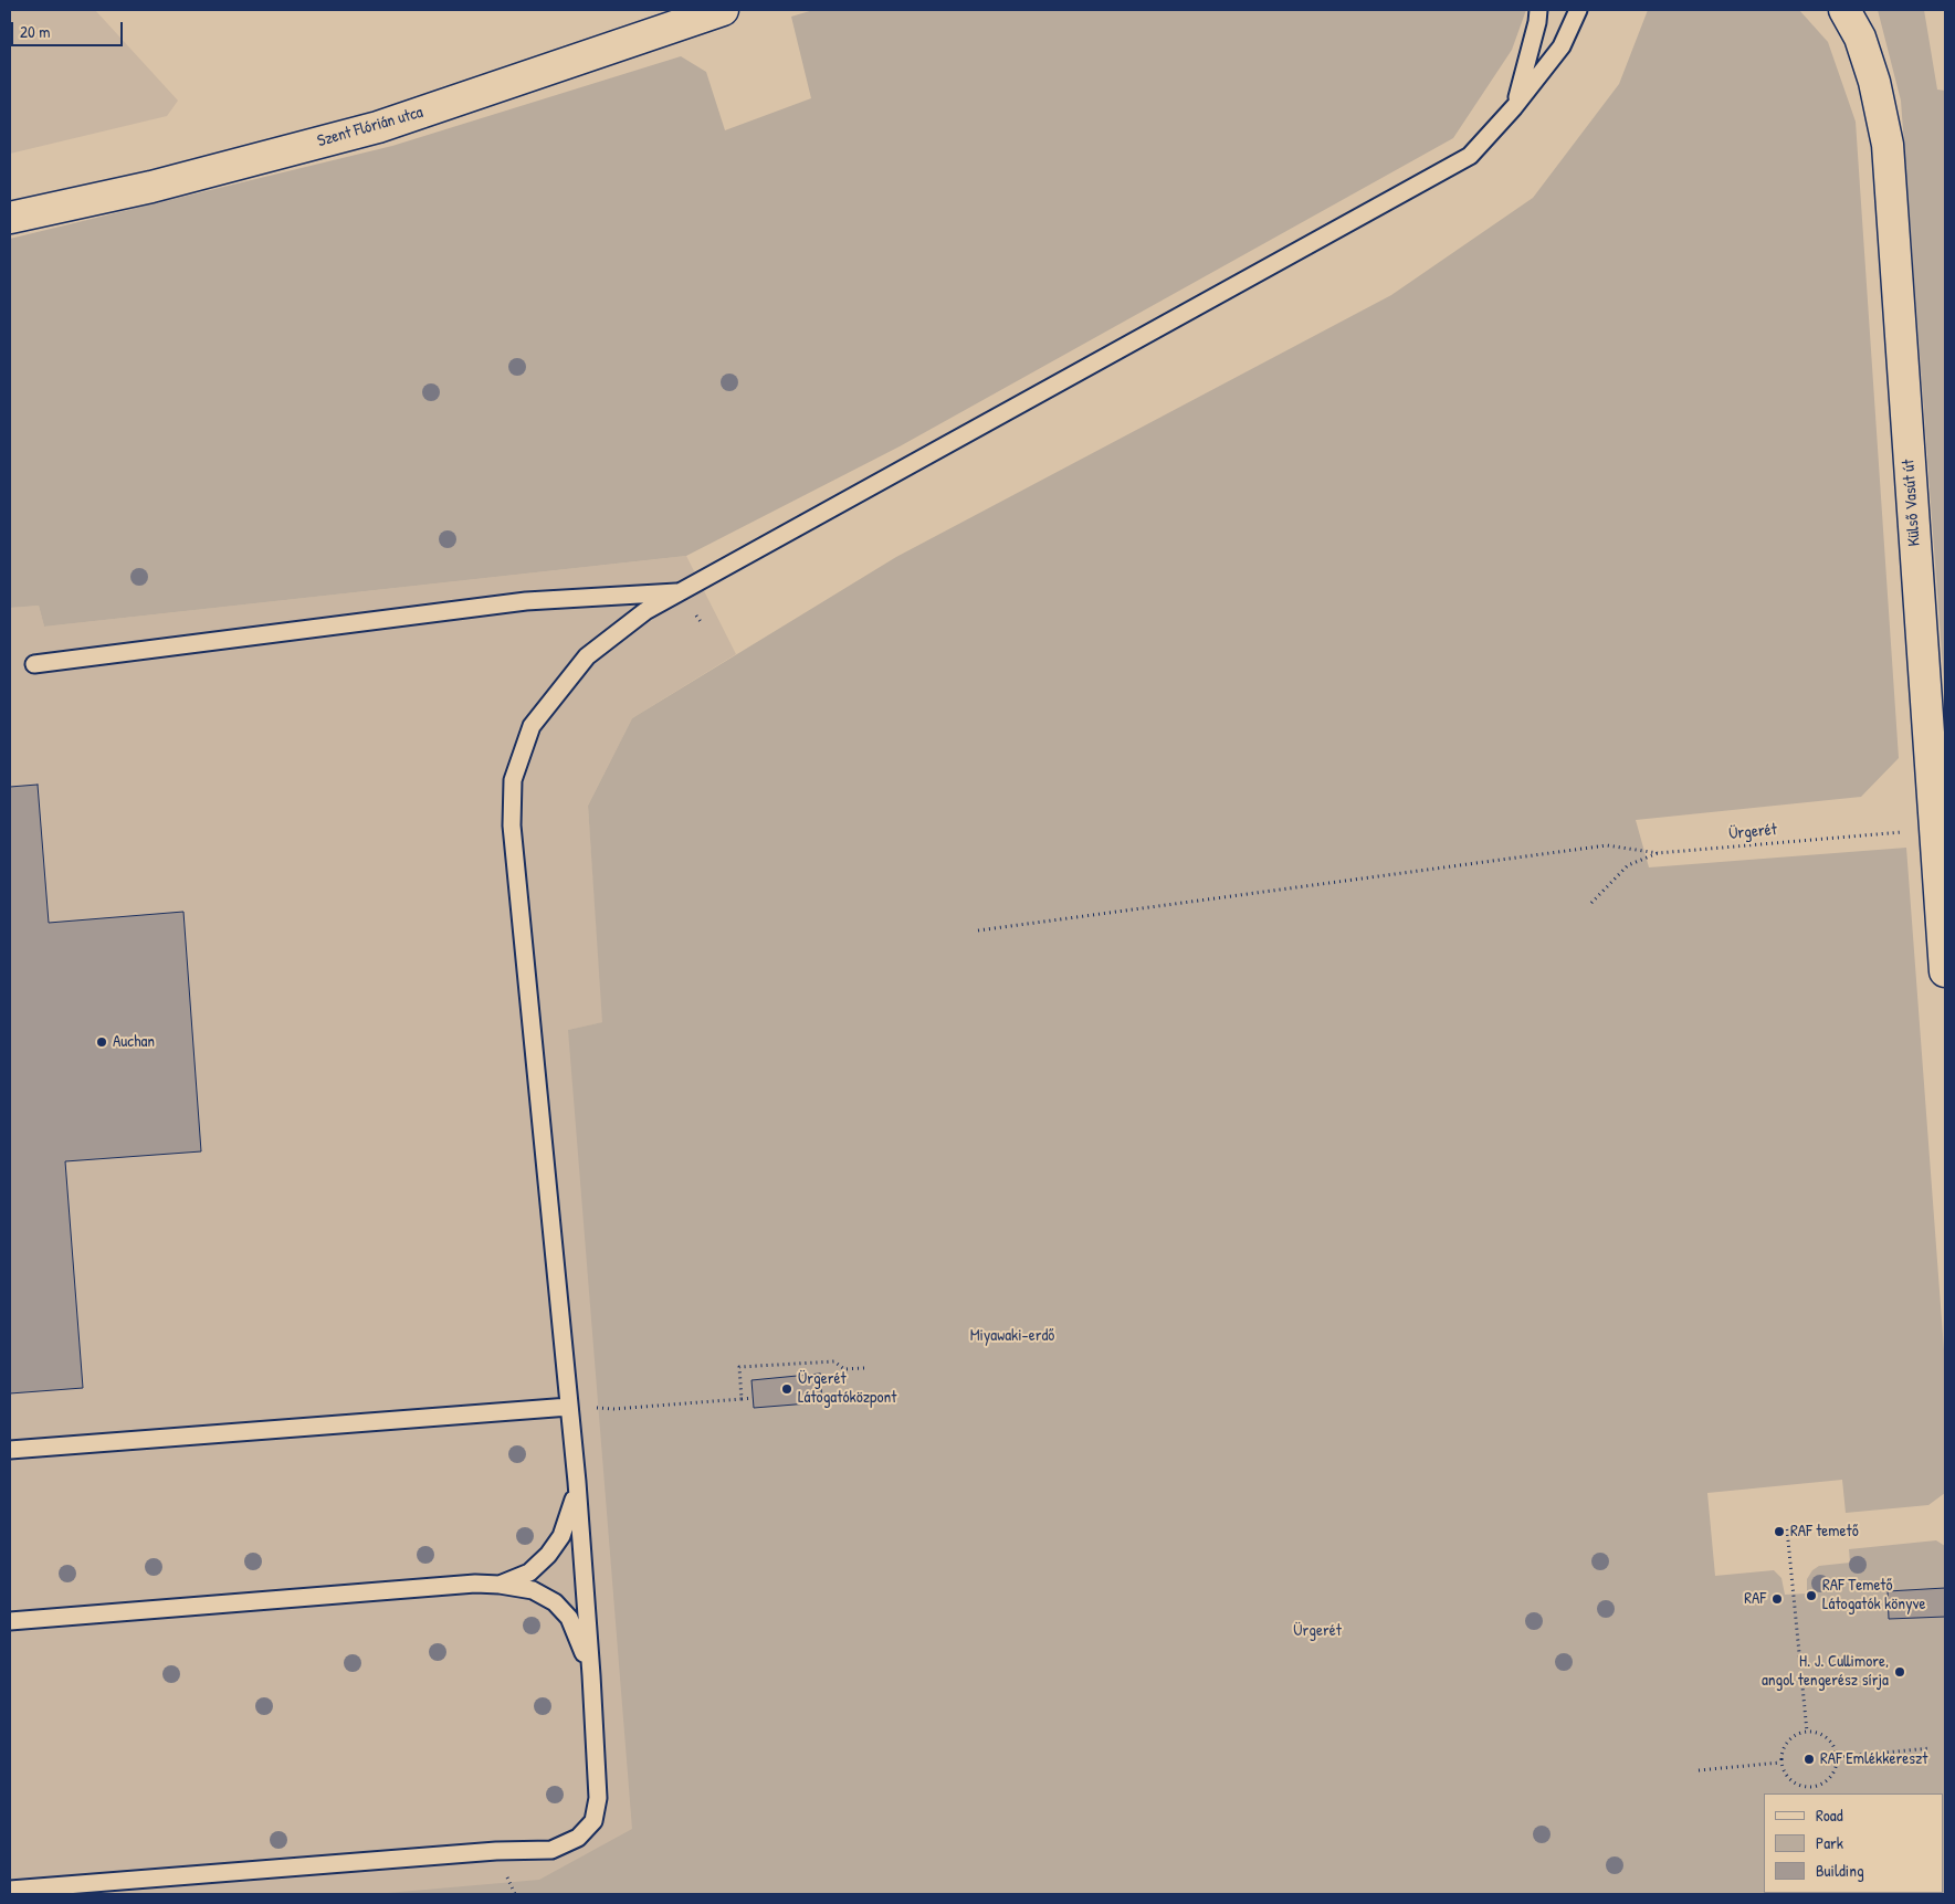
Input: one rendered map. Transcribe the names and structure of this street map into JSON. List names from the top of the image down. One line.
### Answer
{"streets":{"street":["Szent Flórián utca","Külső Vasút út"],"path":["Ürgerét"]},"crossings":[["Külső Vasút út","Ürgerét"]],"parks":["Miyawaki-erdő","Ürgerét"],"places":["Auchan","Ürgerét Látogatóközpont","RAF temető","RAF Temető Látogatók könyve","RAF","H. J. Cullimore, angol tengerész sírja","RAF Emlékkereszt"],"legend":["Road","Park","Building"],"scale_bar":"20 m"}
